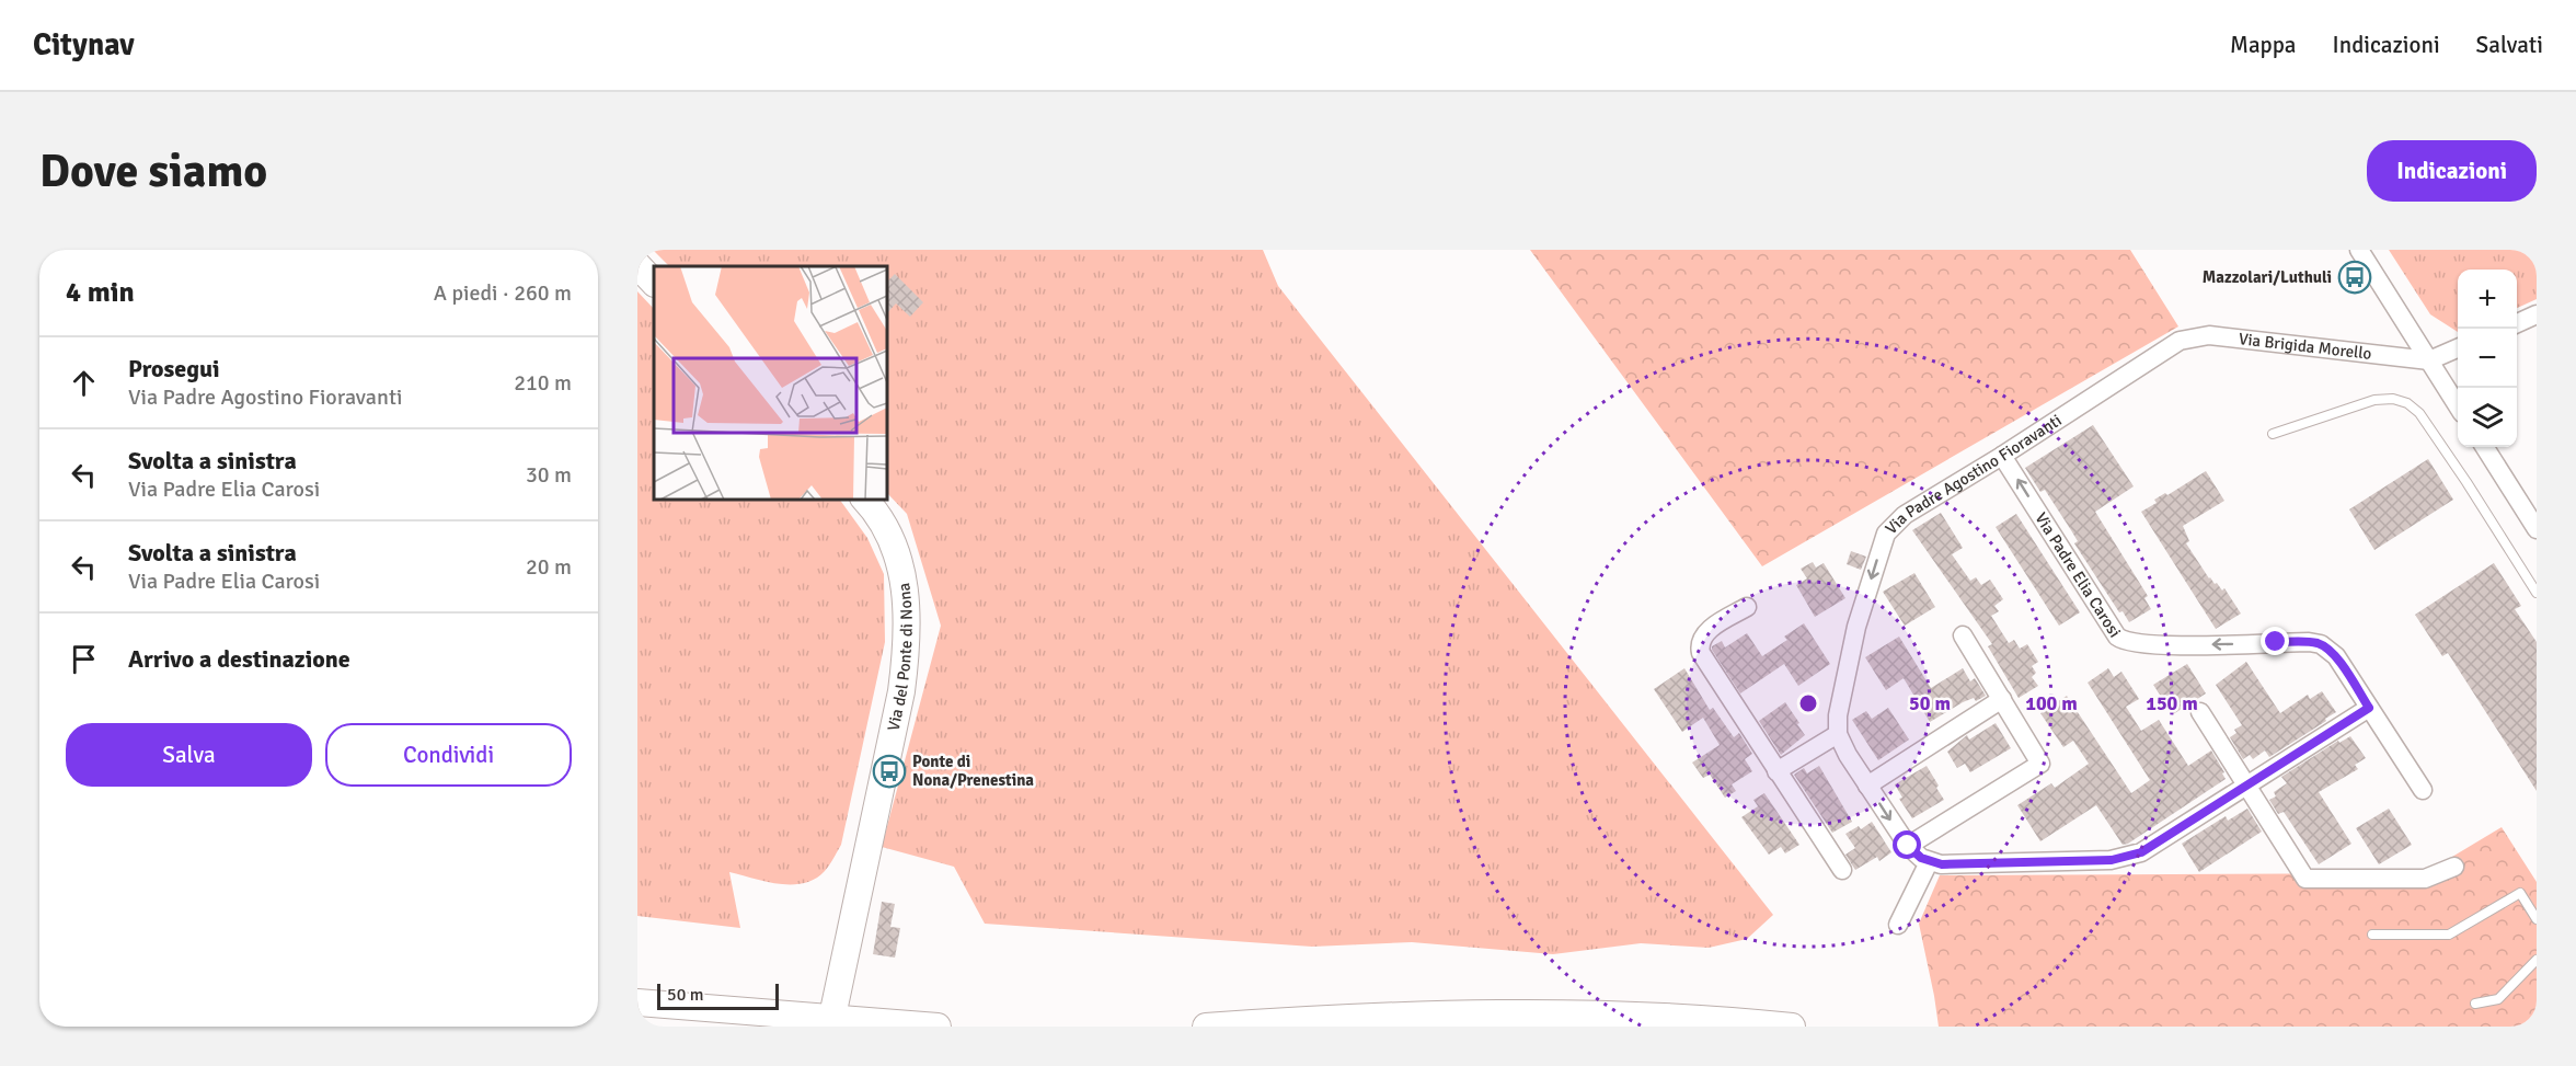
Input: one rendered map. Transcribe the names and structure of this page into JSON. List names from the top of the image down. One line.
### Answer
{"streets":{"main road":["Via del Ponte di Nona"],"street":["Via Brigida Morello","Via Padre Agostino Fioravanti","Via Padre Elia Carosi"]},"crossings":[["Via Brigida Morello","Via Padre Agostino Fioravanti"],["Via Padre Agostino Fioravanti","Via Padre Elia Carosi"]],"one_way":["Via Padre Agostino Fioravanti"],"places":{"bus stop":["Mazzolari/Luthuli","Ponte di Nona/Prenestina"]},"scale_bar":"50 m","page":{"header":"Citynav","nav":["Mappa","Indicazioni","Salvati"],"buttons":["Indicazioni",["Salva","Condividi"]],"title":"Dove siamo","heading":["4 min","A piedi · 260 m"],"map_buttons":["+","−"],"list":[["Prosegui","Via Padre Agostino Fioravanti","210 m"],["Svolta a sinistra","Via Padre Elia Carosi","30 m"],["Svolta a sinistra","Via Padre Elia Carosi","20 m"],"Arrivo a destinazione"],"scale":"50 m"},"rings":["50 m","100 m","150 m"]}
